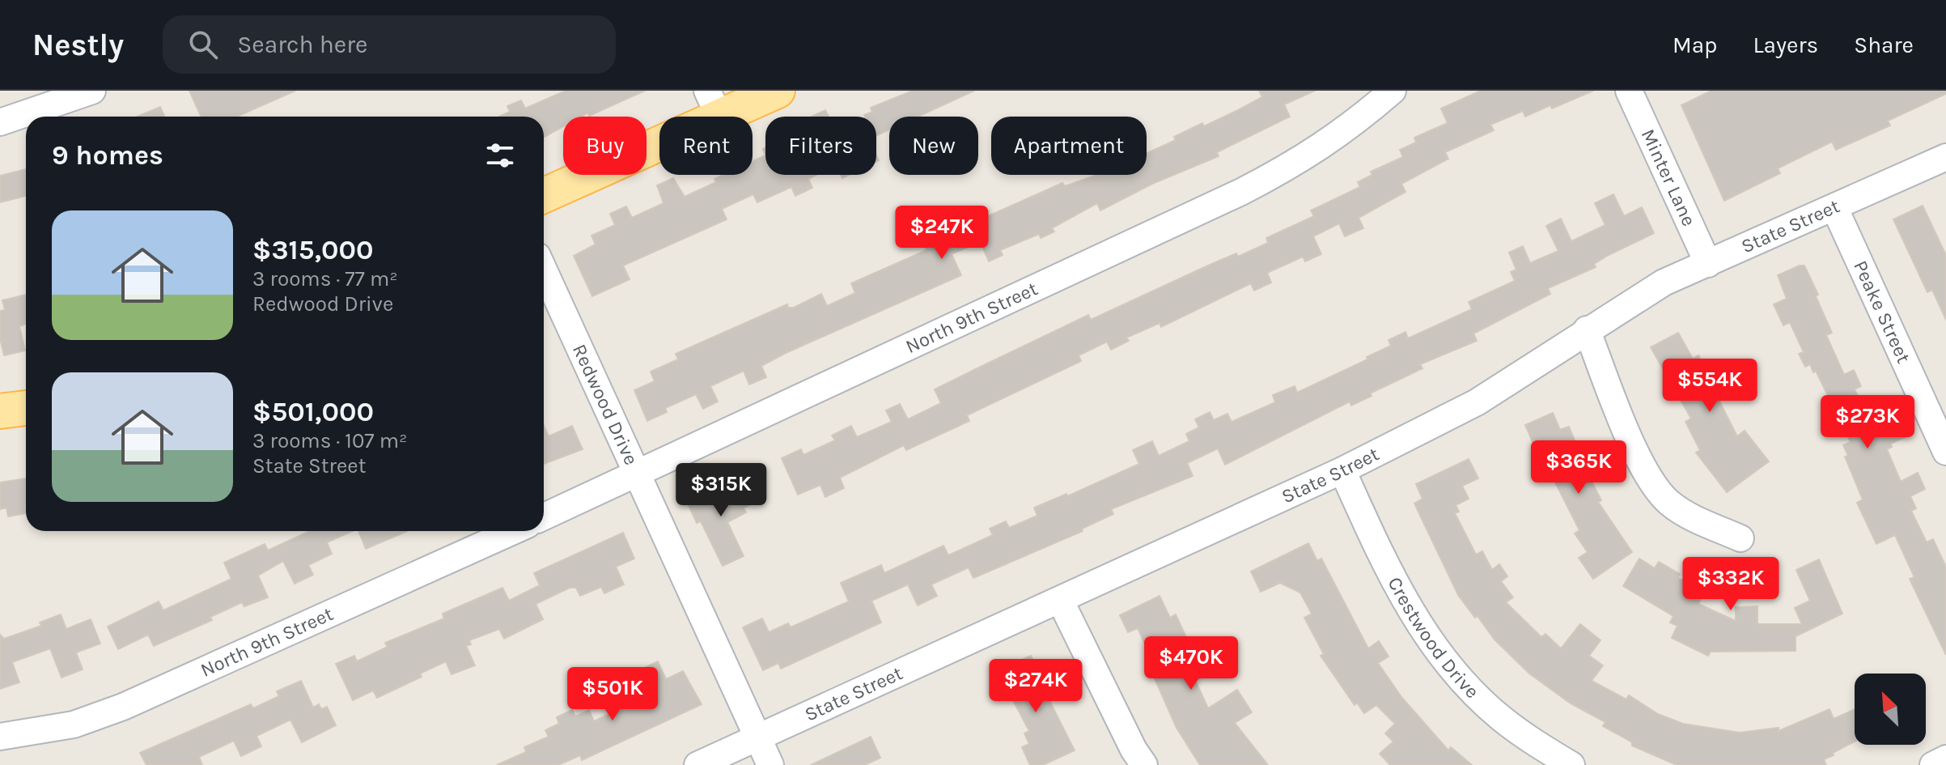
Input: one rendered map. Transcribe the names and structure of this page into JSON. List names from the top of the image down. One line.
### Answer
{"streets":{"street":["Minter Lane","State Street","Peake Street","North 9th Street","Redwood Drive","Crestwood Drive"]},"crossings":[["Minter Lane","State Street"],["State Street","Peake Street"],["State Street","Redwood Drive"],["State Street","Crestwood Drive"],["North 9th Street","Redwood Drive"]],"north":"top left","page":{"header":"Nestly","search":"Search here","nav":["Map","Layers","Share"],"chip":["Buy","Rent","Filters","New","Apartment"],"heading":"9 homes","list":[{"name":"$315,000","note":"3 rooms · 77 m² · Redwood Drive"},{"name":"$501,000","note":"3 rooms · 107 m² · State Street"}],"price":["$247K","$554K","$273K","$365K","$315K","$332K","$470K","$274K","$501K"]}}
